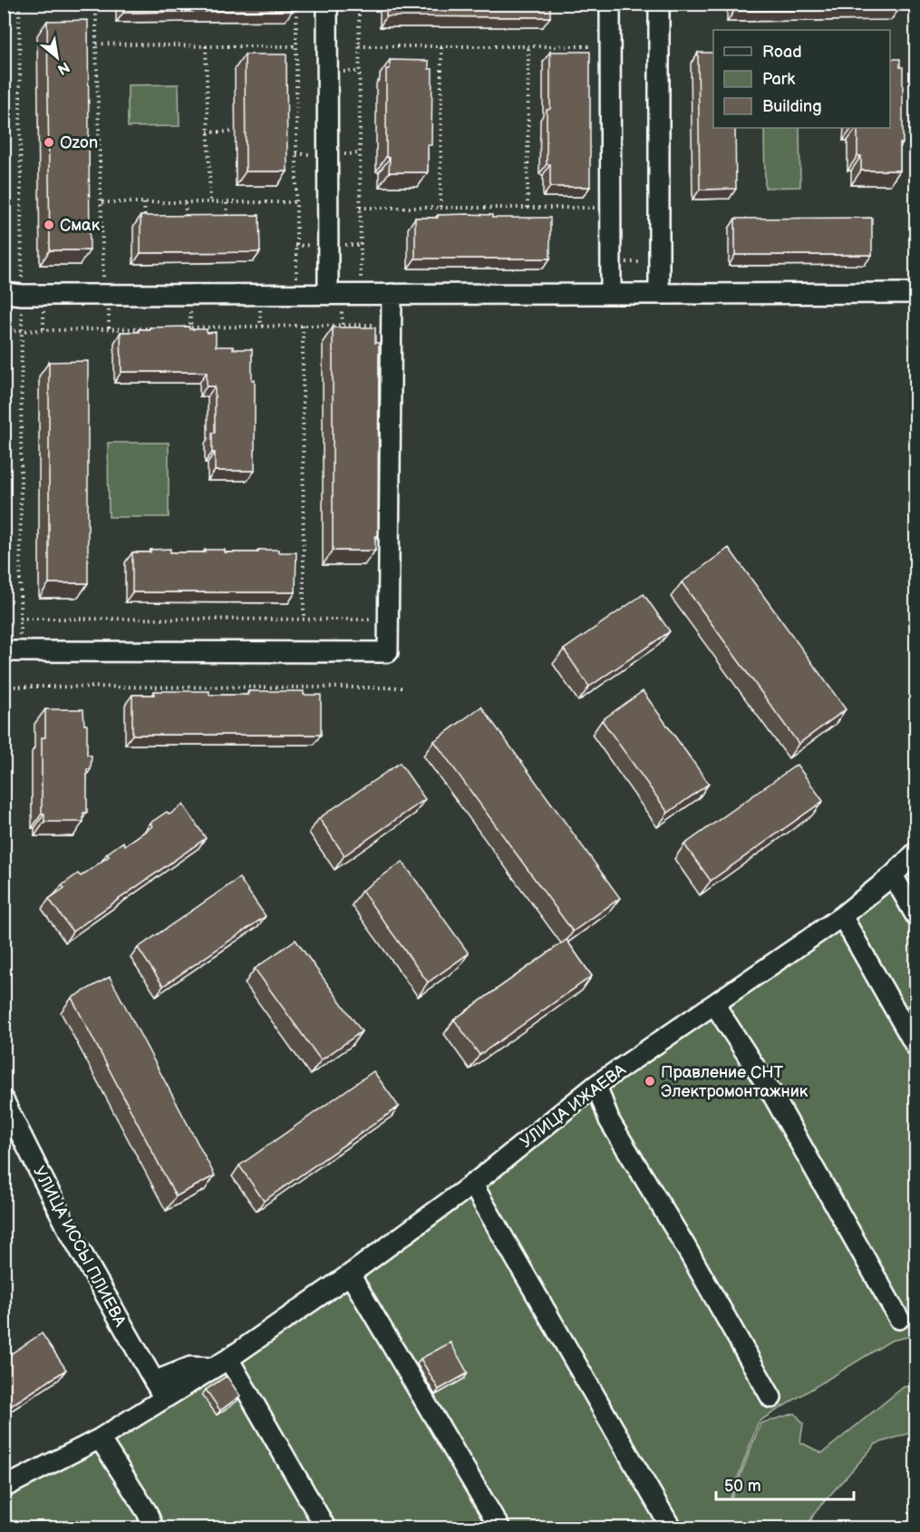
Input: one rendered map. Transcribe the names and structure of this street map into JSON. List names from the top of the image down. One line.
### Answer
{"streets":{"street":["УЛИЦА ИЖАЕВА","УЛИЦА ИССЫ ПЛИЕВА"]},"crossings":[["УЛИЦА ИЖАЕВА","УЛИЦА ИССЫ ПЛИЕВА"]],"places":["Ozon","Смак","Правление СНТ Электромонтажник"],"legend":["Road","Park","Building"],"scale_bar":"50 m","north":"bottom right"}
